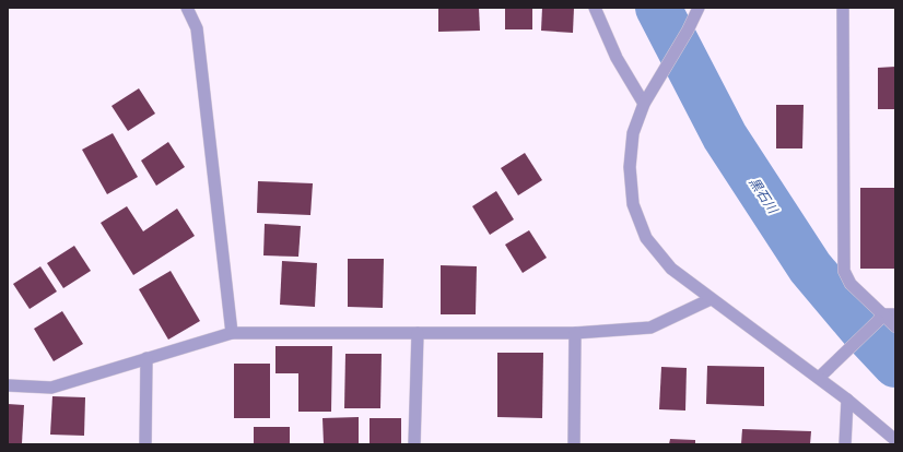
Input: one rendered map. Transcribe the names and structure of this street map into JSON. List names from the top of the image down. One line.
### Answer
{"water":["黒石川"]}
